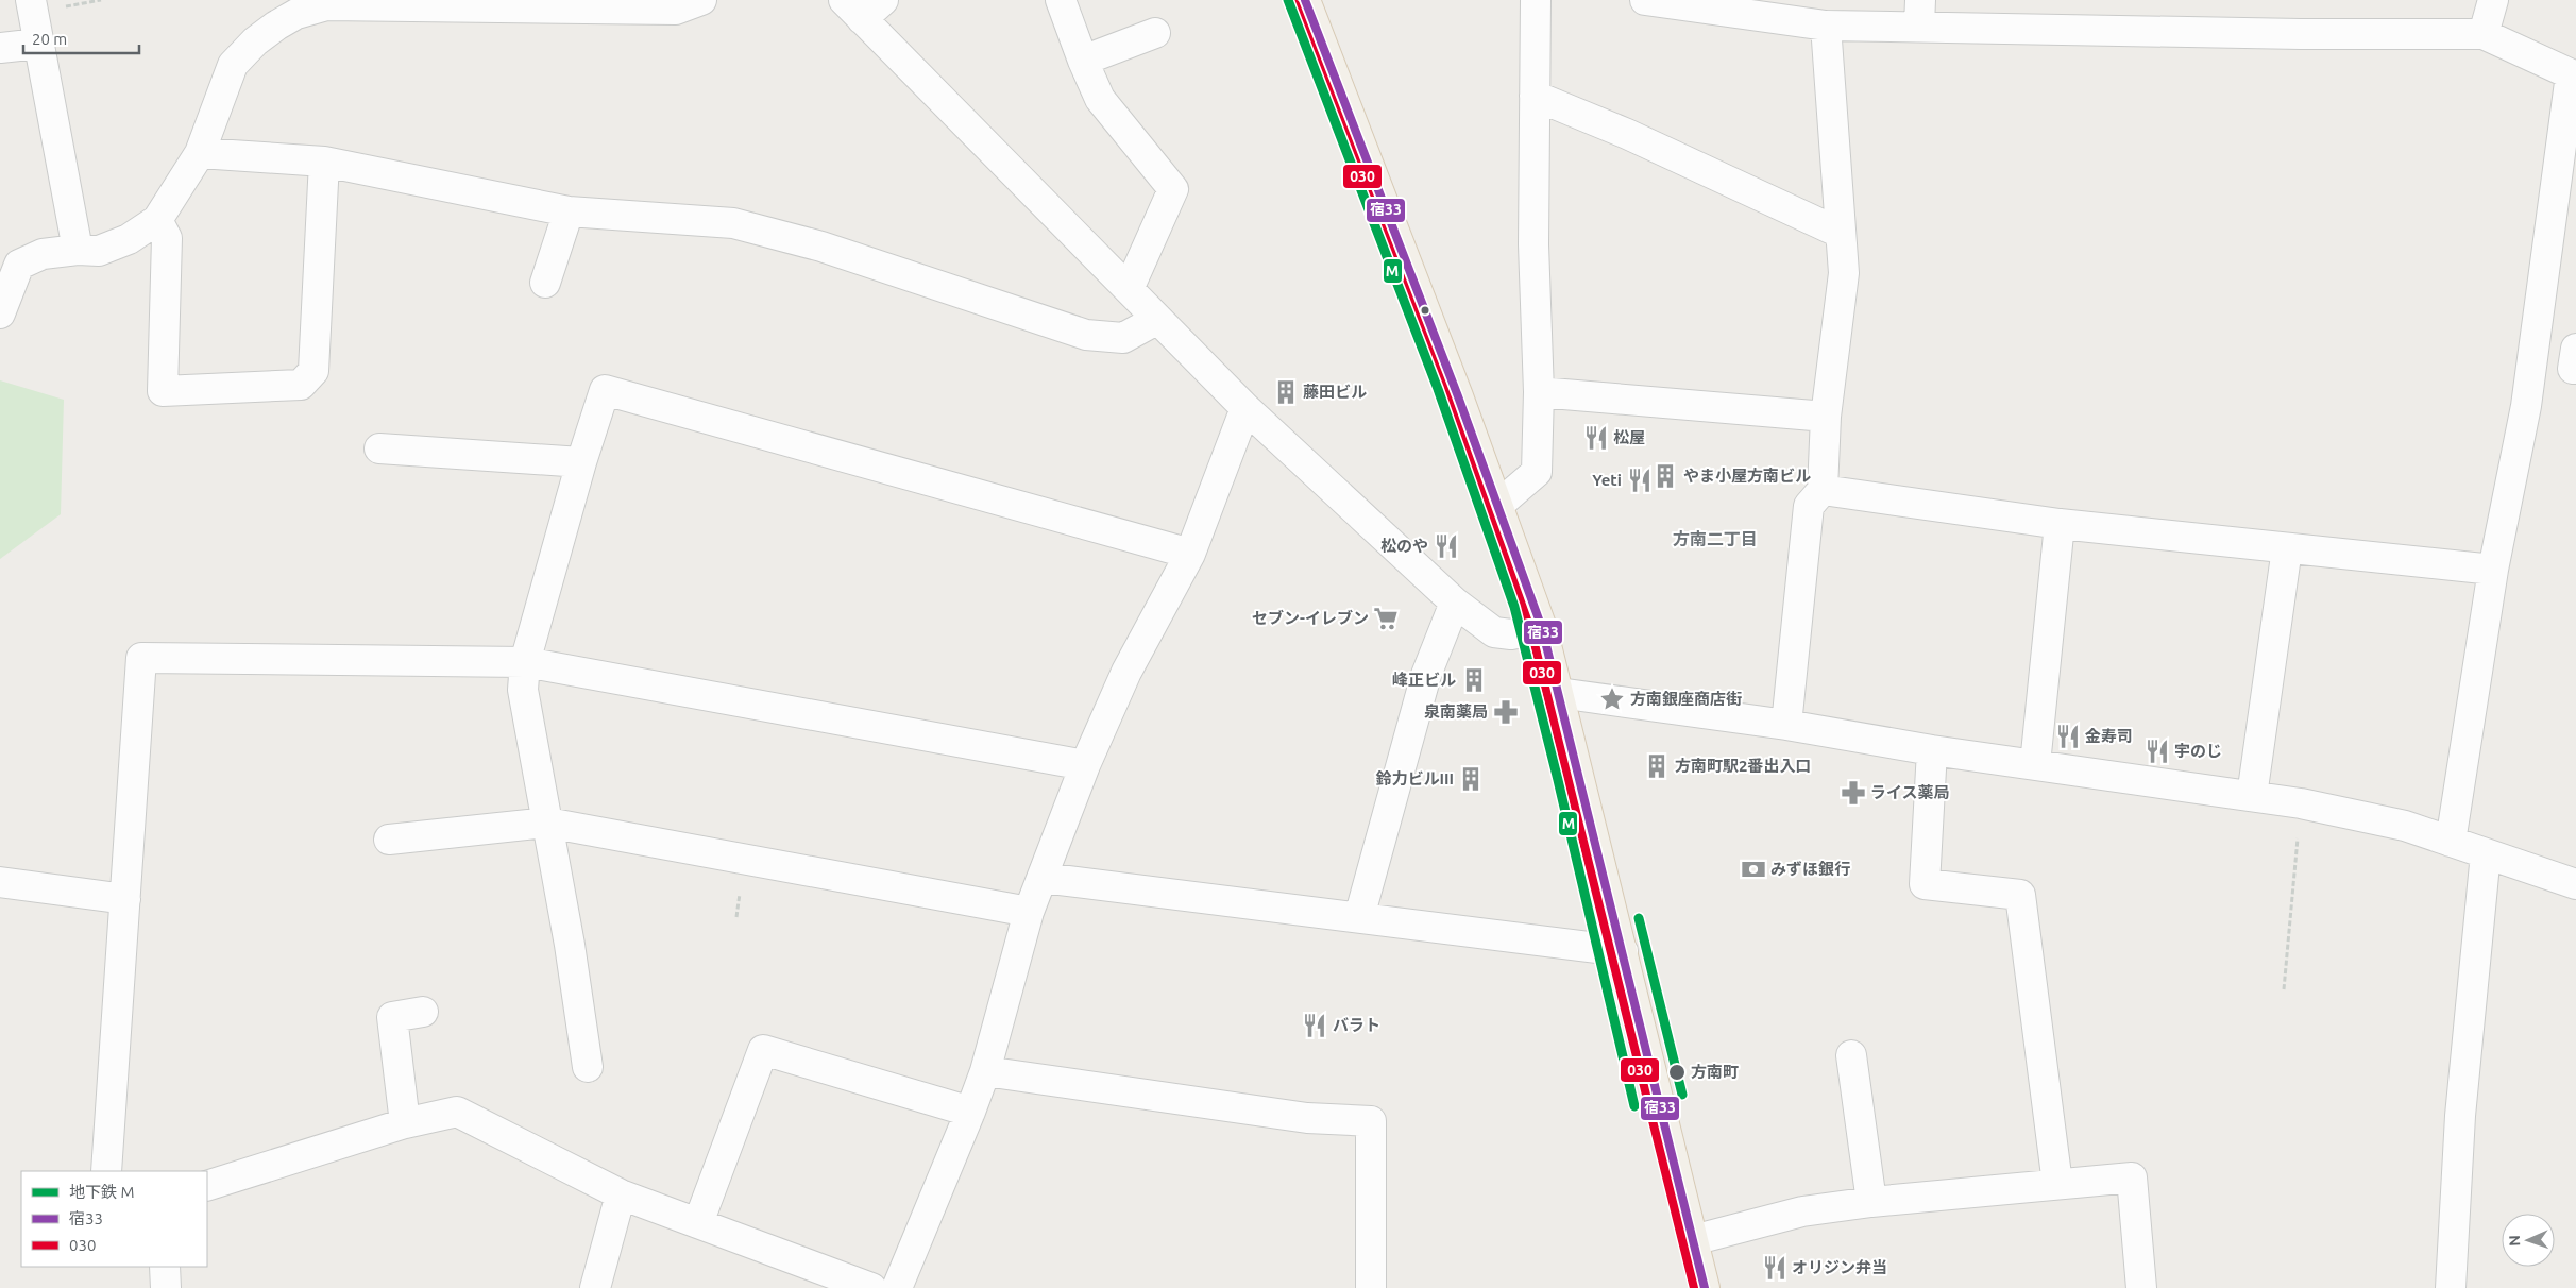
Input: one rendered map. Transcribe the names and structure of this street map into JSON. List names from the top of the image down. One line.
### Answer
{"districts":["方南二丁目"],"places":{"building":["藤田ビル","やま小屋方南ビル","峰正ビル","方南町駅2番出入口","鈴力ビルIII"],"restaurant":["松屋","Yeti","松のや","金寿司","宇のじ","バラト","オリジン弁当"],"supermarket":["セブン-イレブン"],"place":["方南銀座商店街"],"pharmacy":["泉南薬局","ライス薬局"],"bank":["みずほ銀行"],"other":["方南町"]},"lines":["metro line M","transit line 宿33","transit line 030"],"legend":["地下鉄 M","宿33","030"],"scale_bar":"20 m","north":"left"}
